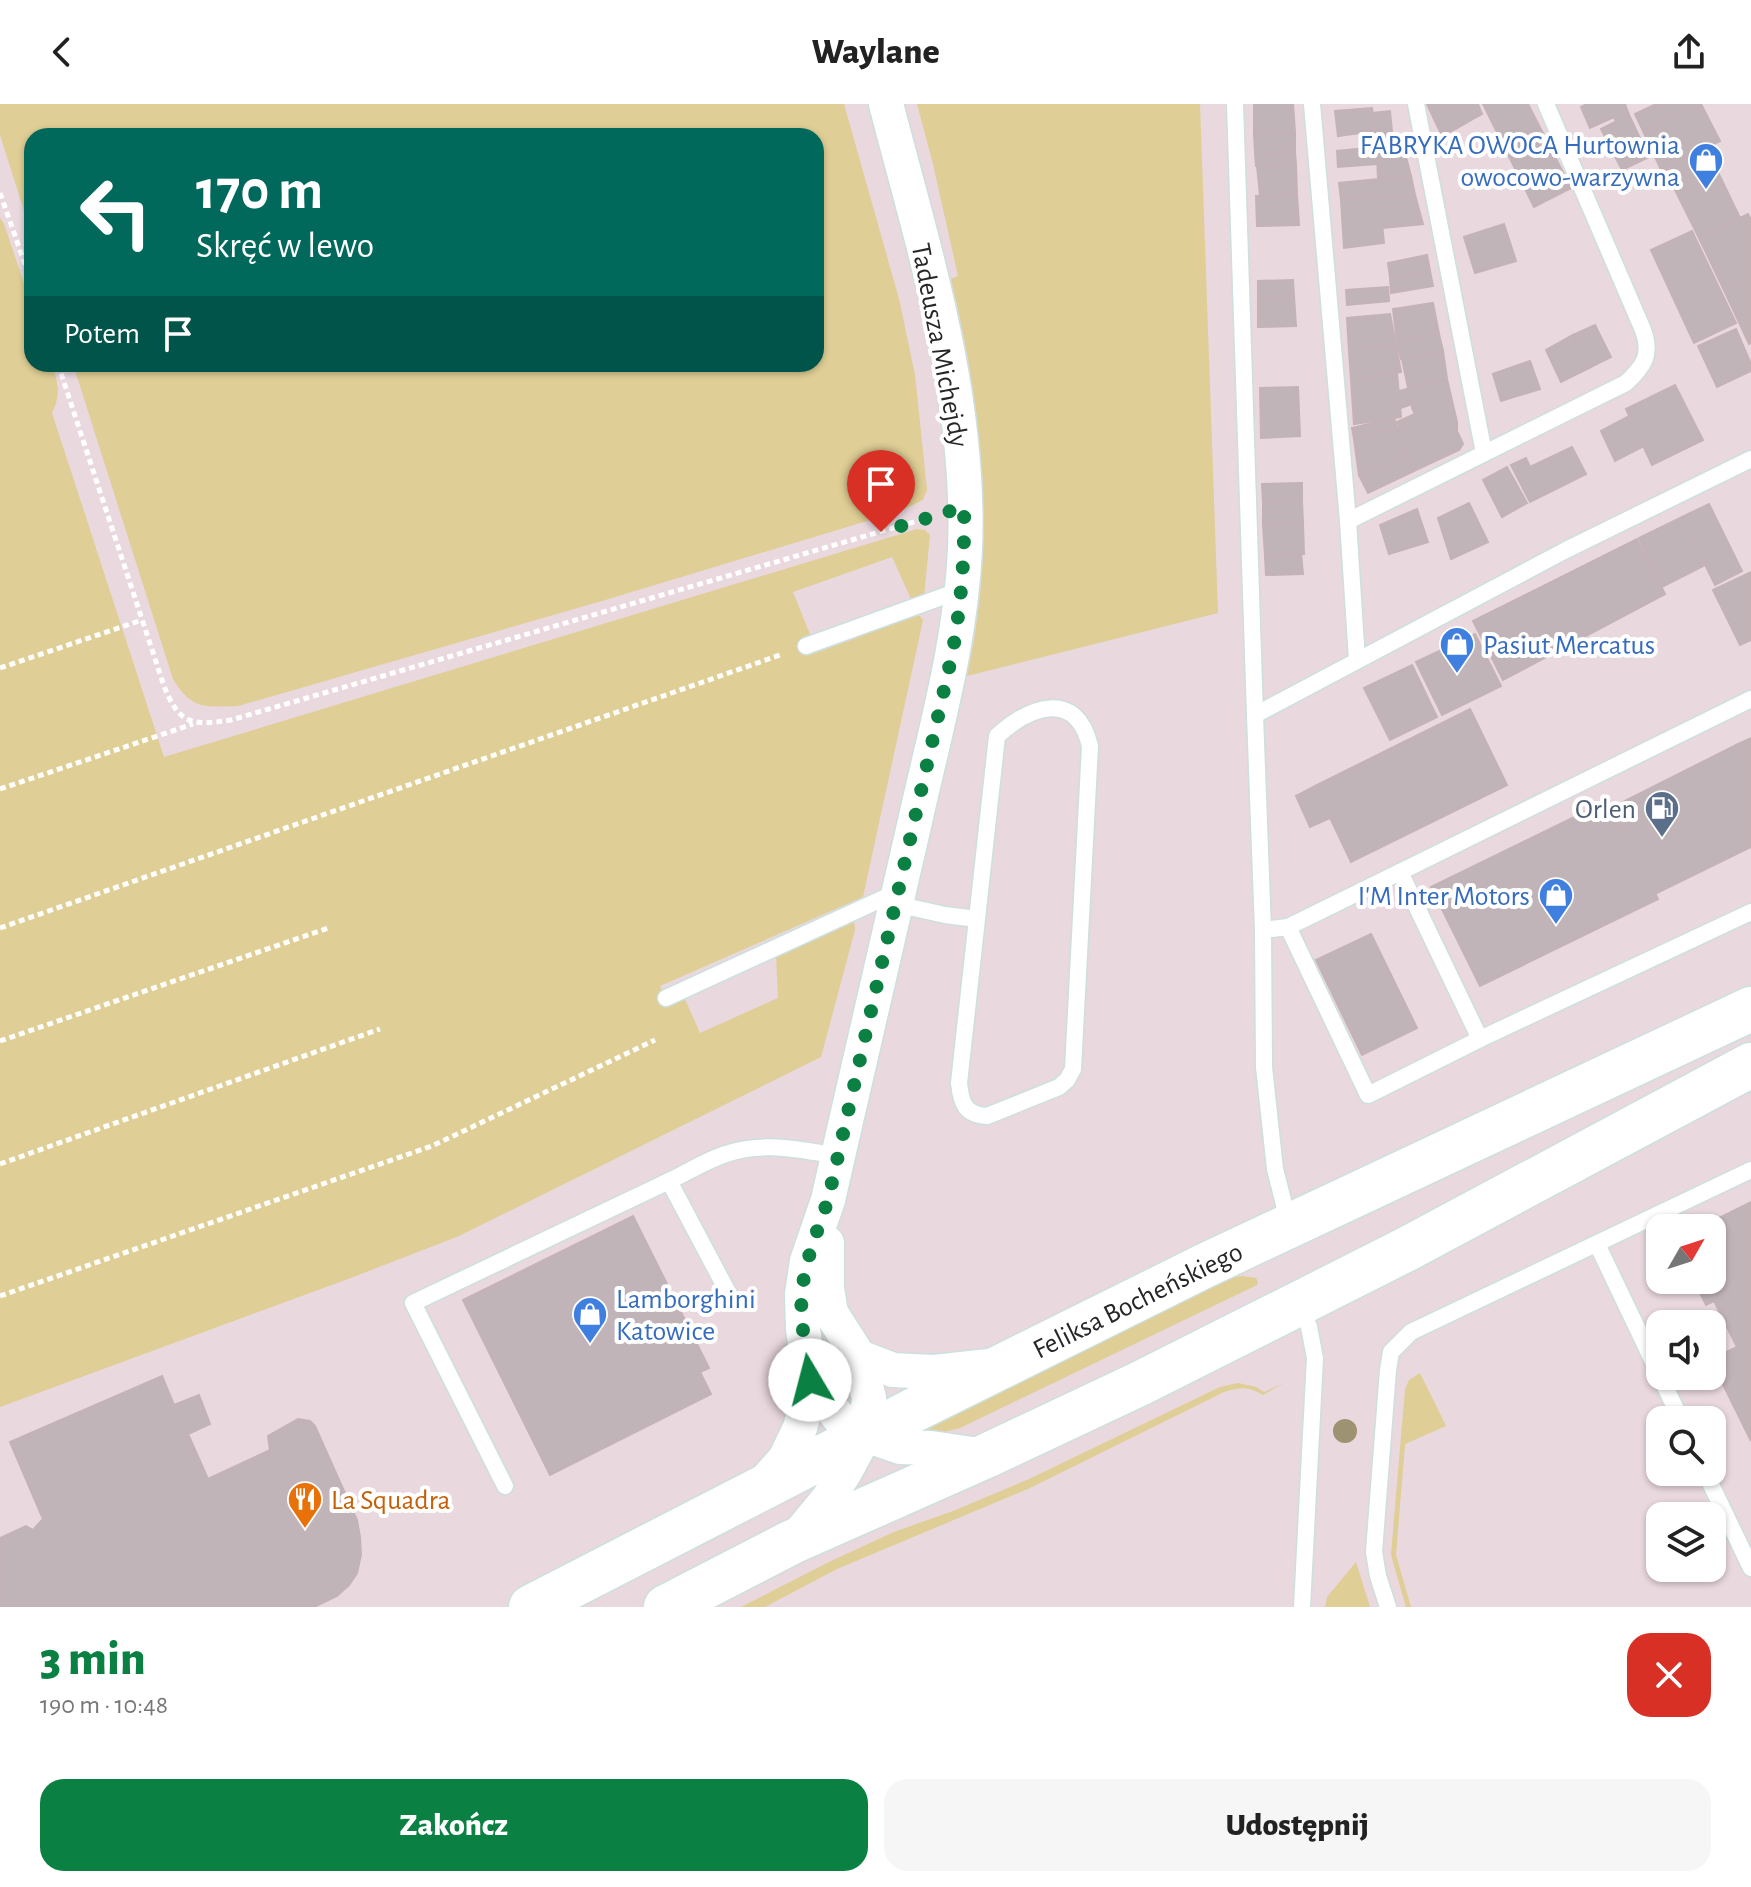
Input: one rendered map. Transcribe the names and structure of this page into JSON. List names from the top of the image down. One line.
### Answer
{"streets":{"main road":["Feliksa Bocheńskiego"],"street":["Tadeusza Michejdy"]},"crossings":[["Tadeusza Michejdy","Feliksa Bocheńskiego"]],"places":{"shop":["FABRYKA OWOCA Hurtownia owocowo-warzywna","Pasiut Mercatus","I'M Inter Motors","Lamborghini Katowice"],"fuel station":["Orlen"],"restaurant":["La Squadra"]},"north":"top right","page":{"header":"Waylane","turn":["170 m","Skręć w lewo"],"then":"Potem","heading":["3 min","190 m · 10:48"],"buttons":["Zakończ","Udostępnij"]}}
